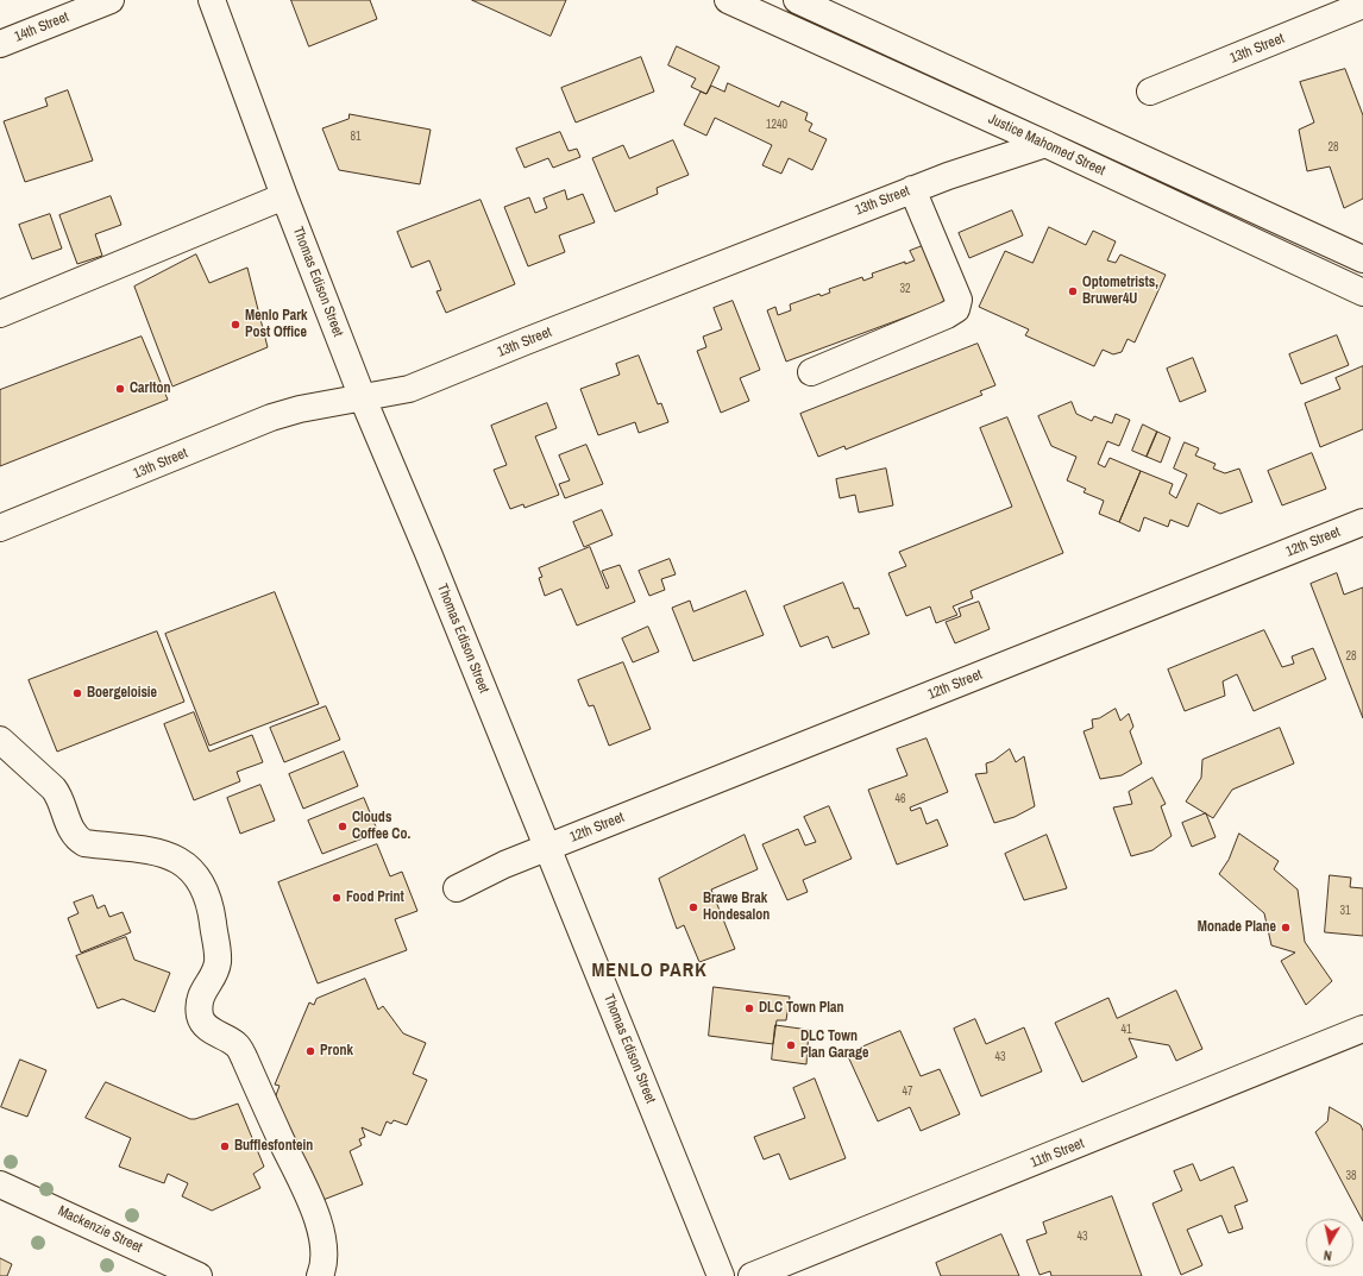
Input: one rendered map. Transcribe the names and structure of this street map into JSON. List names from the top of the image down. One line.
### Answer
{"streets":{"street":["14th Street","13th Street","Justice Mahomed Street","Thomas Edison Street","12th Street","11th Street","Mackenzie Street"]},"crossings":[["13th Street","Justice Mahomed Street"],["13th Street","Thomas Edison Street"],["Thomas Edison Street","12th Street"]],"districts":["MENLO PARK"],"places":["Optometrists, Bruwer4U","Menlo Park Post Office","Carlton","Boergeloisie","Clouds Coffee Co.","Food Print","Brawe Brak Hondesalon","Monade Plane","DLC Town Plan","DLC Town Plan Garage","Pronk","Bufflesfontein"],"house_numbers":["1240","81","28","32","28","46","31","41","43","47","38","43"],"north":"bottom"}
